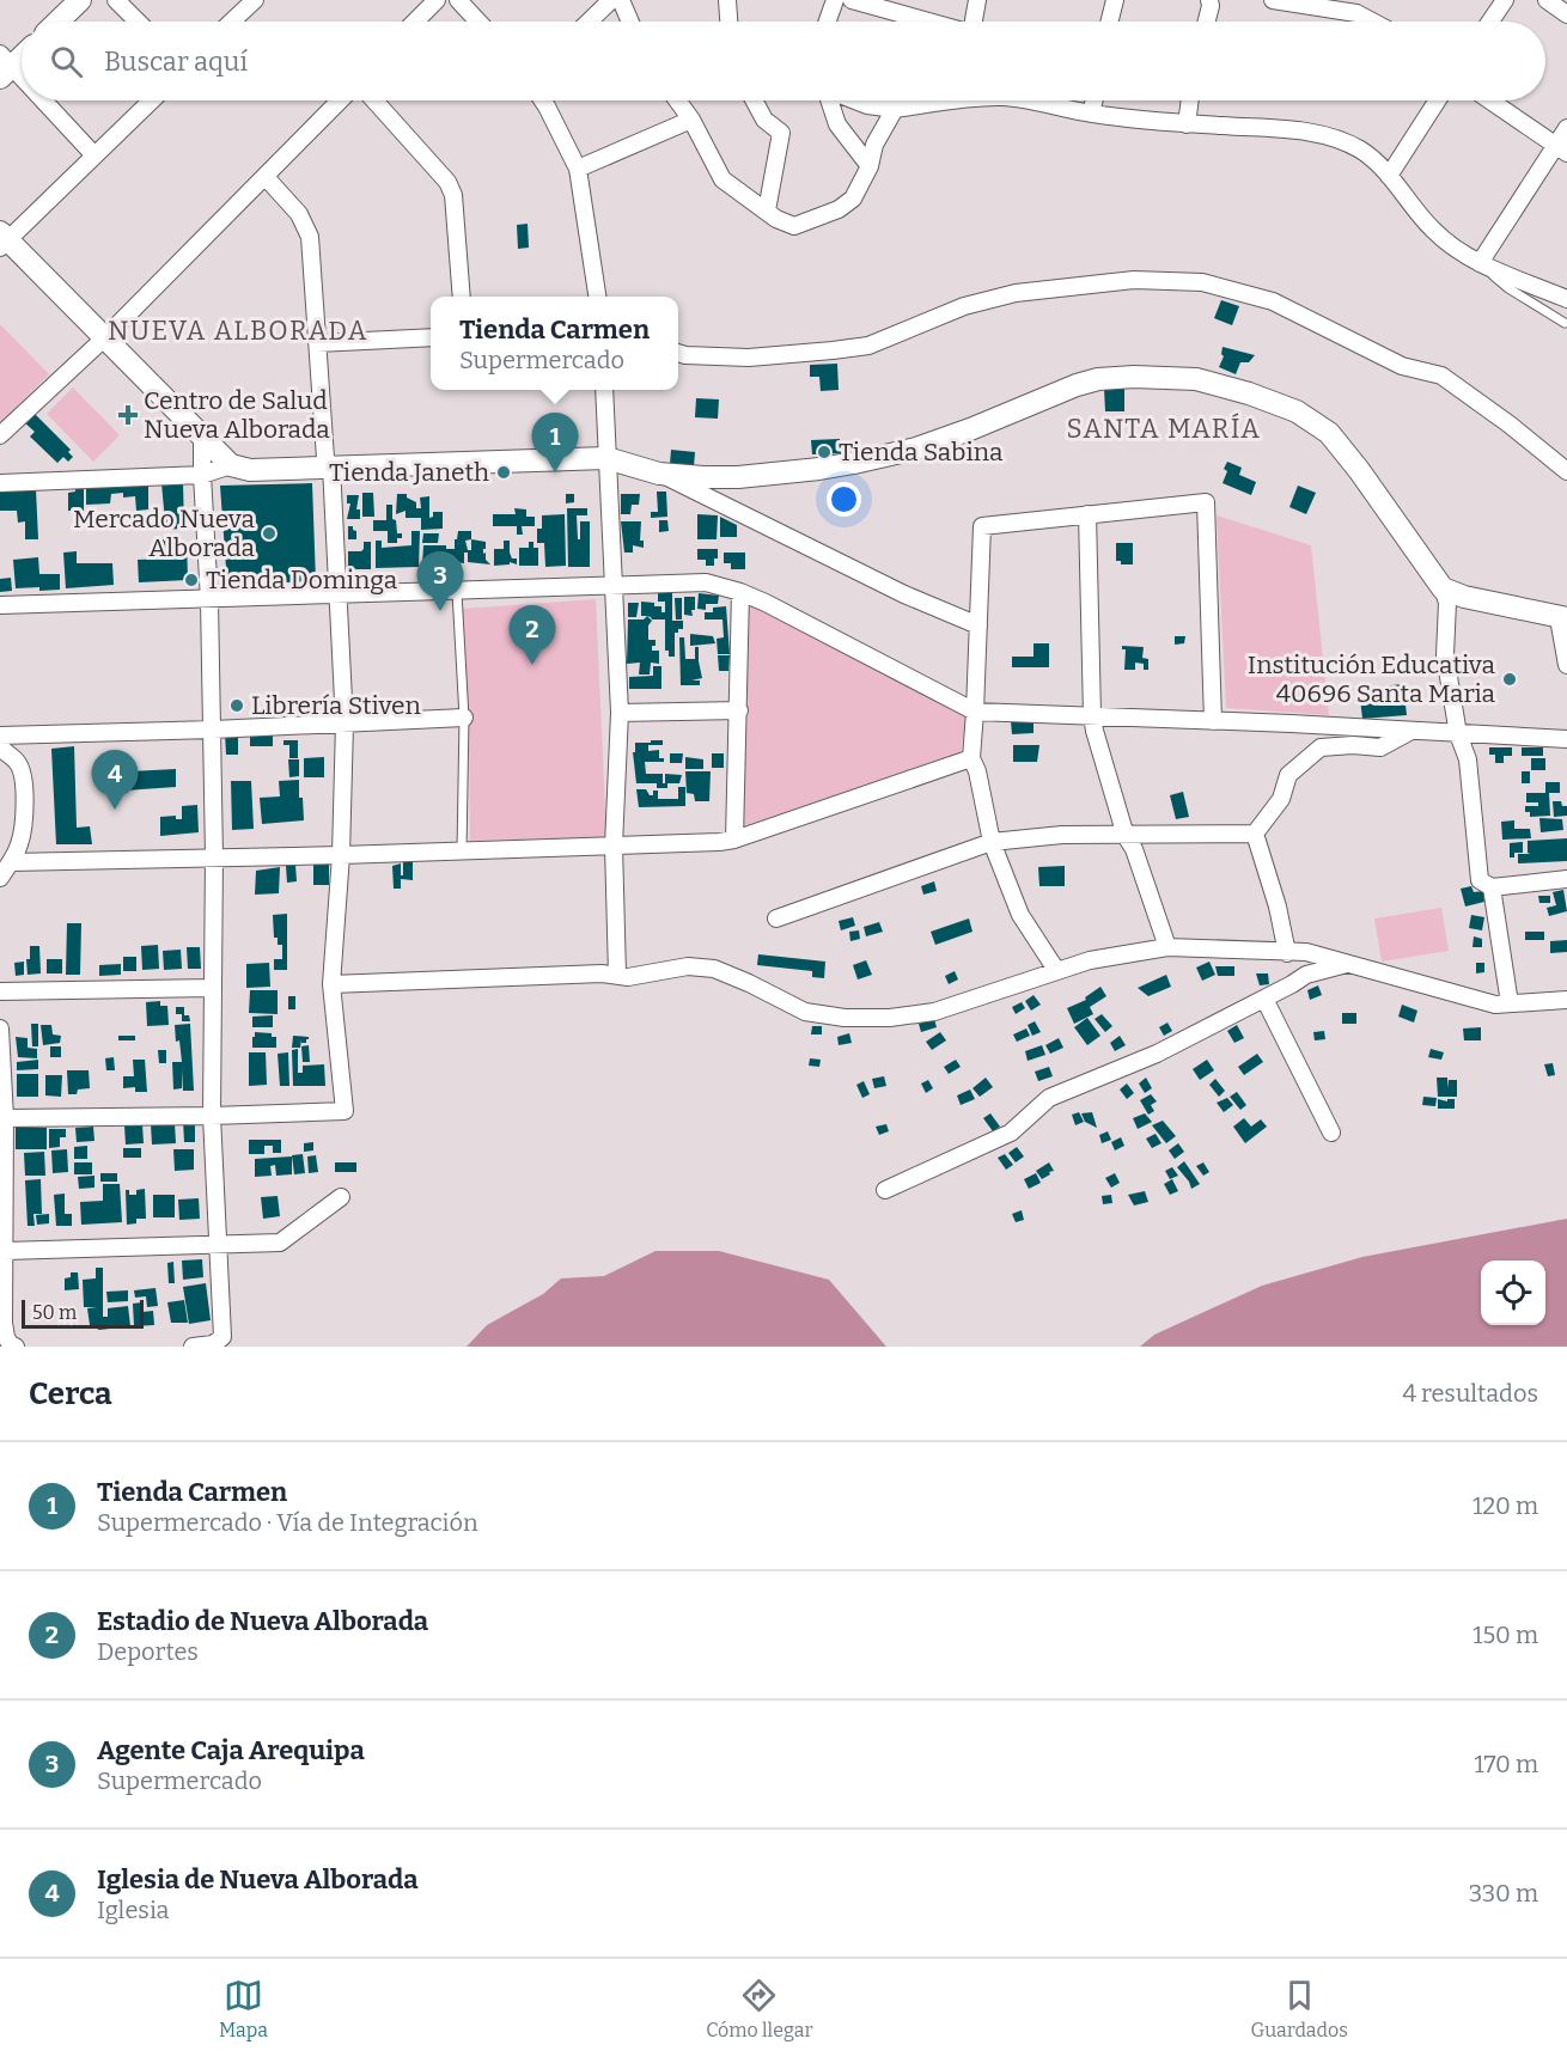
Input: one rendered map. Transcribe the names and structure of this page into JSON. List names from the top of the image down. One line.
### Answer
{"districts":["NUEVA ALBORADA","SANTA MARÍA"],"places":{"health":["Centro de Salud Nueva Alborada"],"other":["Tienda Sabina","Tienda Janeth","Mercado Nueva Alborada","Tienda Dominga","Institución Educativa 40696 Santa Maria","Librería Stiven"]},"scale_bar":"50 m","page":{"search":"Buscar aquí","popup":["Tienda Carmen","Supermercado"],"pins":["1","3","2","4"],"scale":"50 m","heading":["Cerca","4 resultados"],"list":[{"mark":"1","name":"Tienda Carmen","note":"Supermercado · Vía de Integración","value":"120 m"},{"mark":"2","name":"Estadio de Nueva Alborada","note":"Deportes","value":"150 m"},{"mark":"3","name":"Agente Caja Arequipa","note":"Supermercado","value":"170 m"},{"mark":"4","name":"Iglesia de Nueva Alborada","note":"Iglesia","value":"330 m"}],"nav":["Mapa","Cómo llegar","Guardados"]}}
